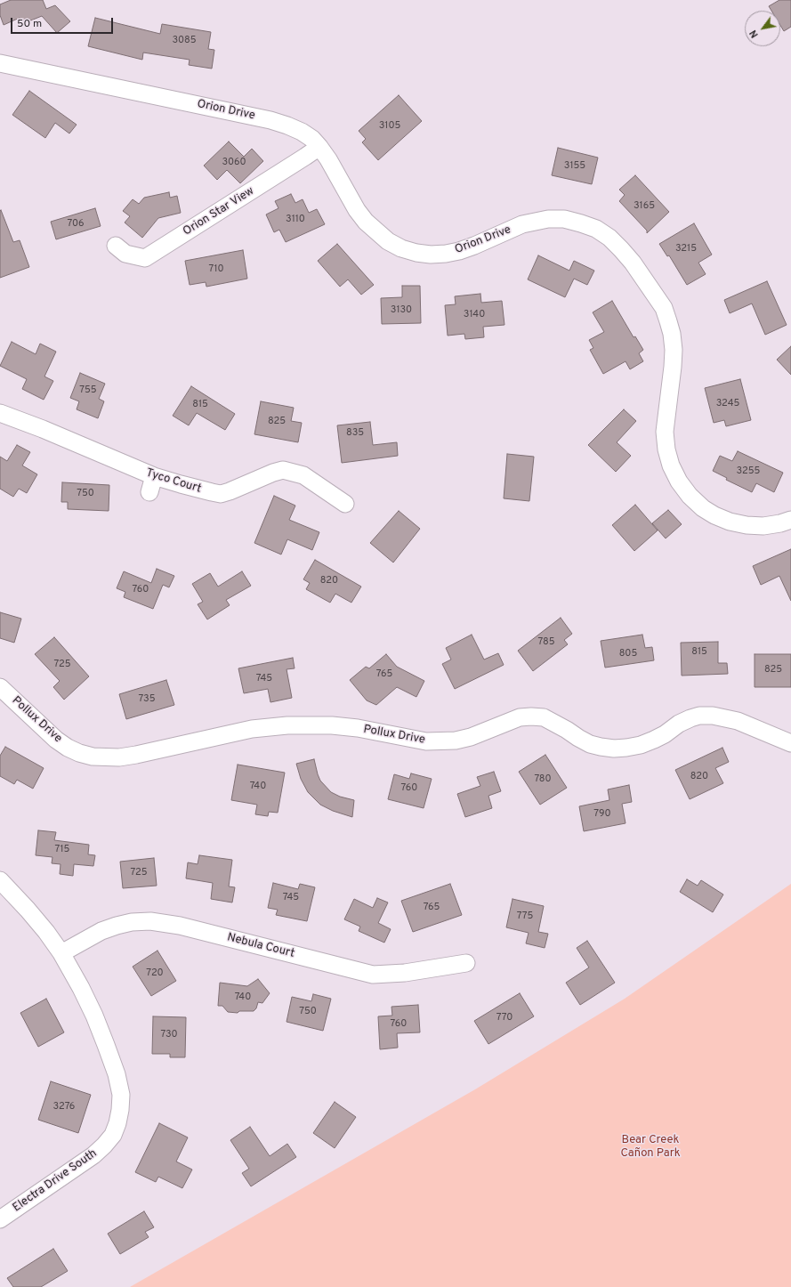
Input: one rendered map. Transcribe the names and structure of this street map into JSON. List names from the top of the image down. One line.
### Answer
{"streets":{"street":["Orion Drive","Orion Star View","Tyco Court","Pollux Drive","Nebula Court","Electra Drive South"]},"crossings":[["Orion Drive","Orion Star View"],["Nebula Court","Electra Drive South"]],"parks":["Bear Creek Cañon Park"],"house_numbers":["3085","3105","3060","3155","3165","3110","706","3215","710","3130","3140","755","3245","815","825","835","3255","750","820","760","785","815","805","725","825","765","745","735","820","780","740","760","790","715","725","745","765","775","720","740","750","770","760","730","3276"],"scale_bar":"50 m","north":"bottom left"}
